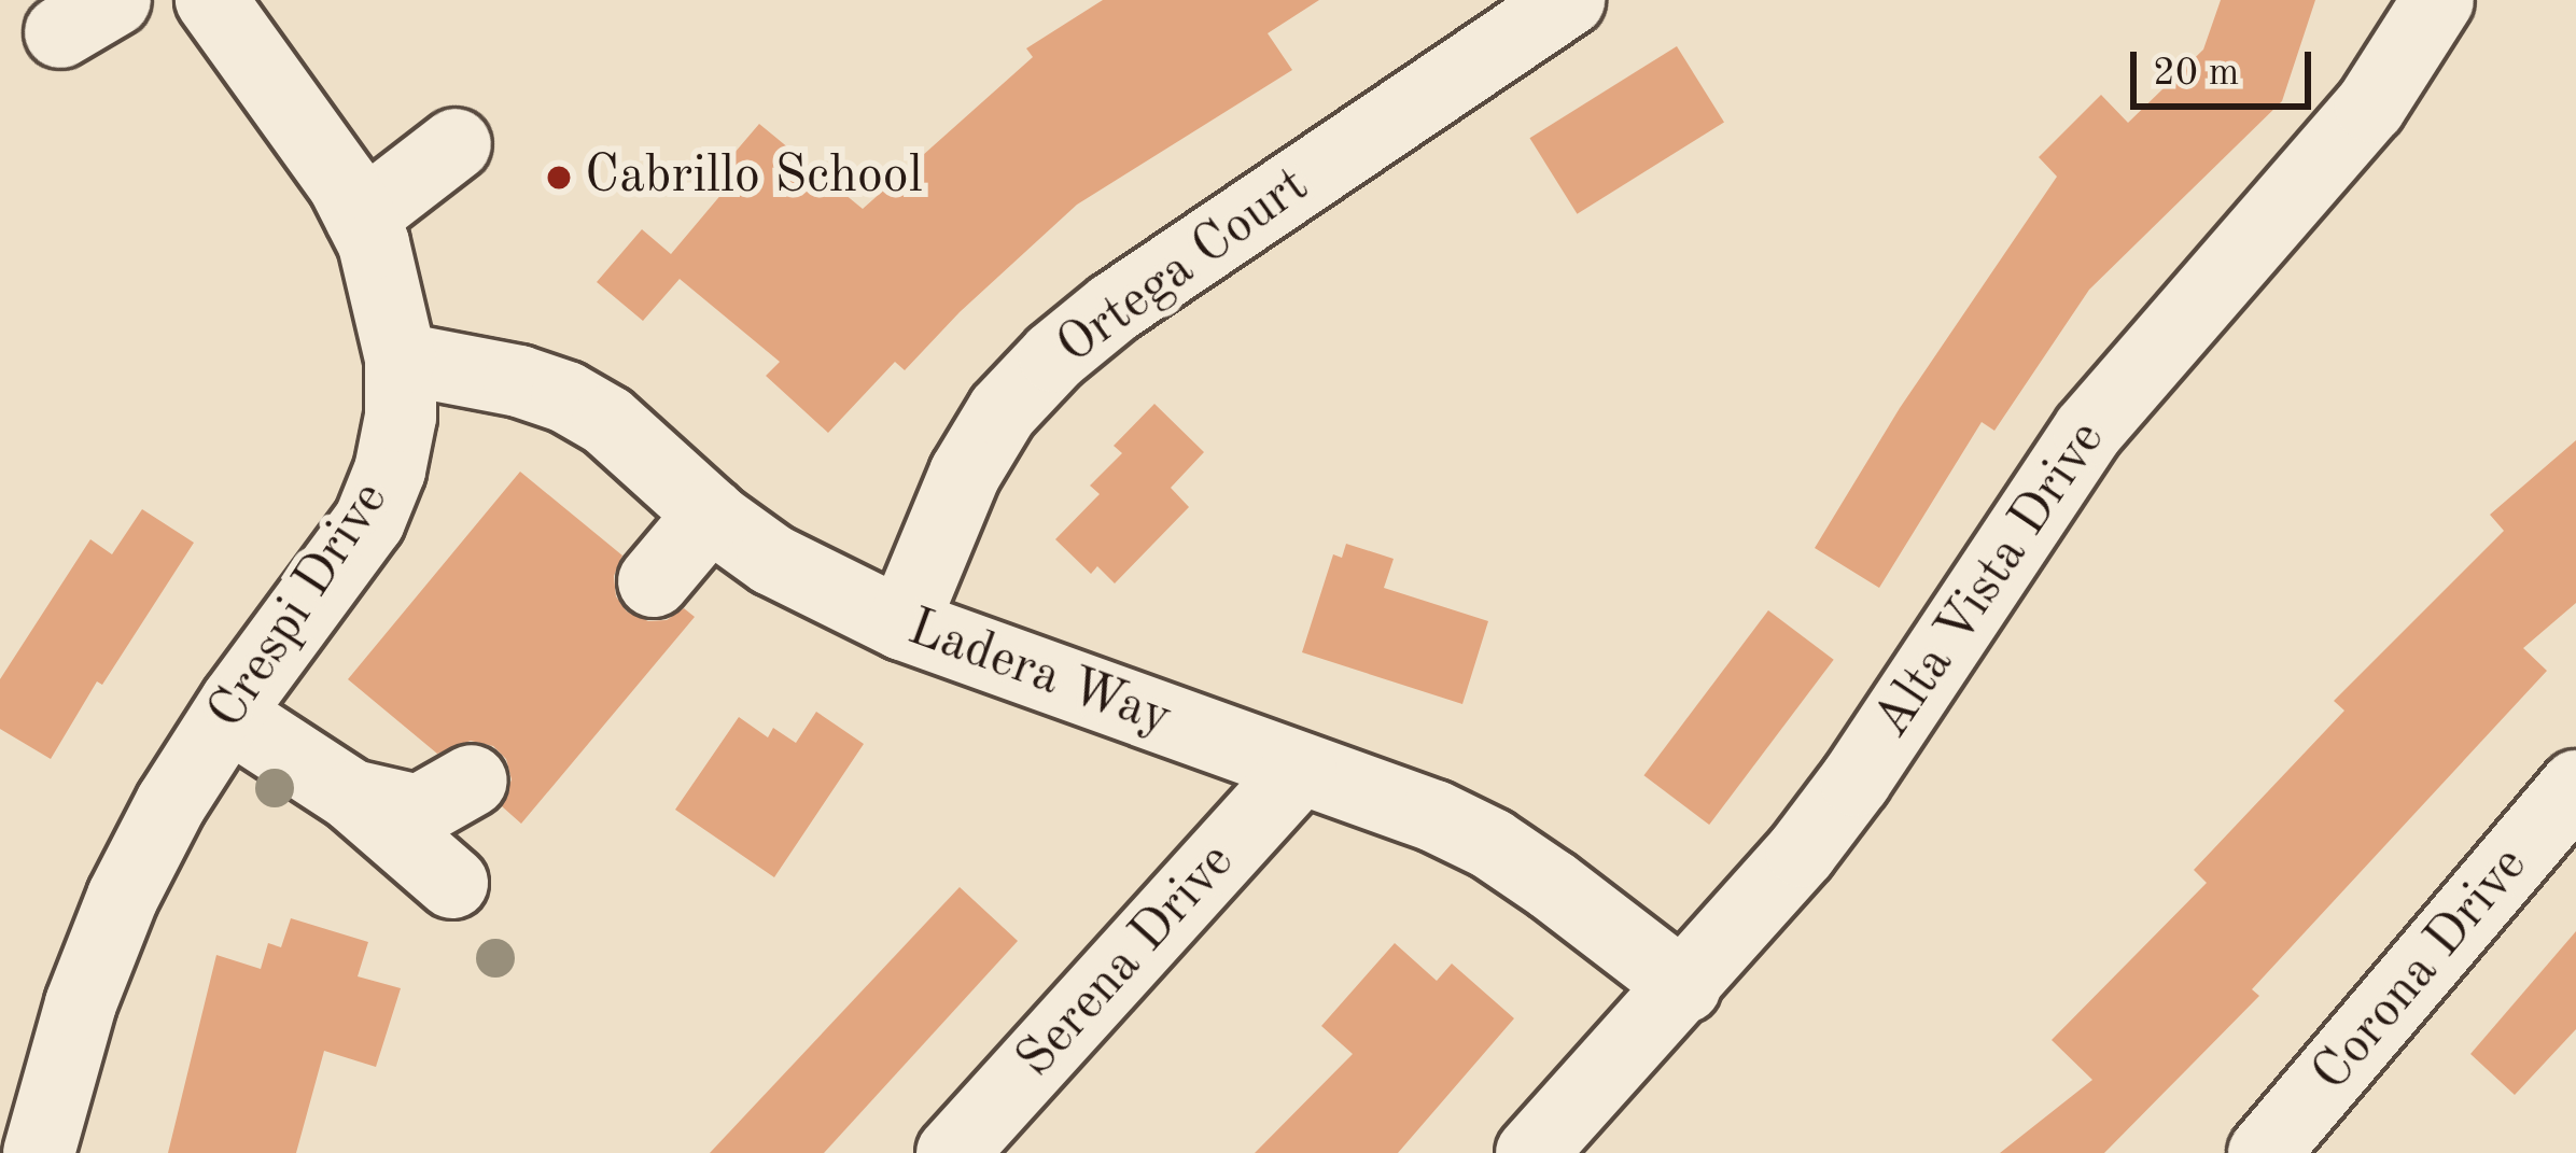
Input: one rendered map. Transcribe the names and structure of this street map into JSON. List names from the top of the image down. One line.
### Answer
{"streets":{"street":["Ortega Court","Alta Vista Drive","Crespi Drive","Ladera Way","Serena Drive","Corona Drive"]},"crossings":[["Ortega Court","Ladera Way"],["Alta Vista Drive","Ladera Way"],["Crespi Drive","Ladera Way"],["Ladera Way","Serena Drive"]],"places":["Cabrillo School"],"scale_bar":"20 m"}
